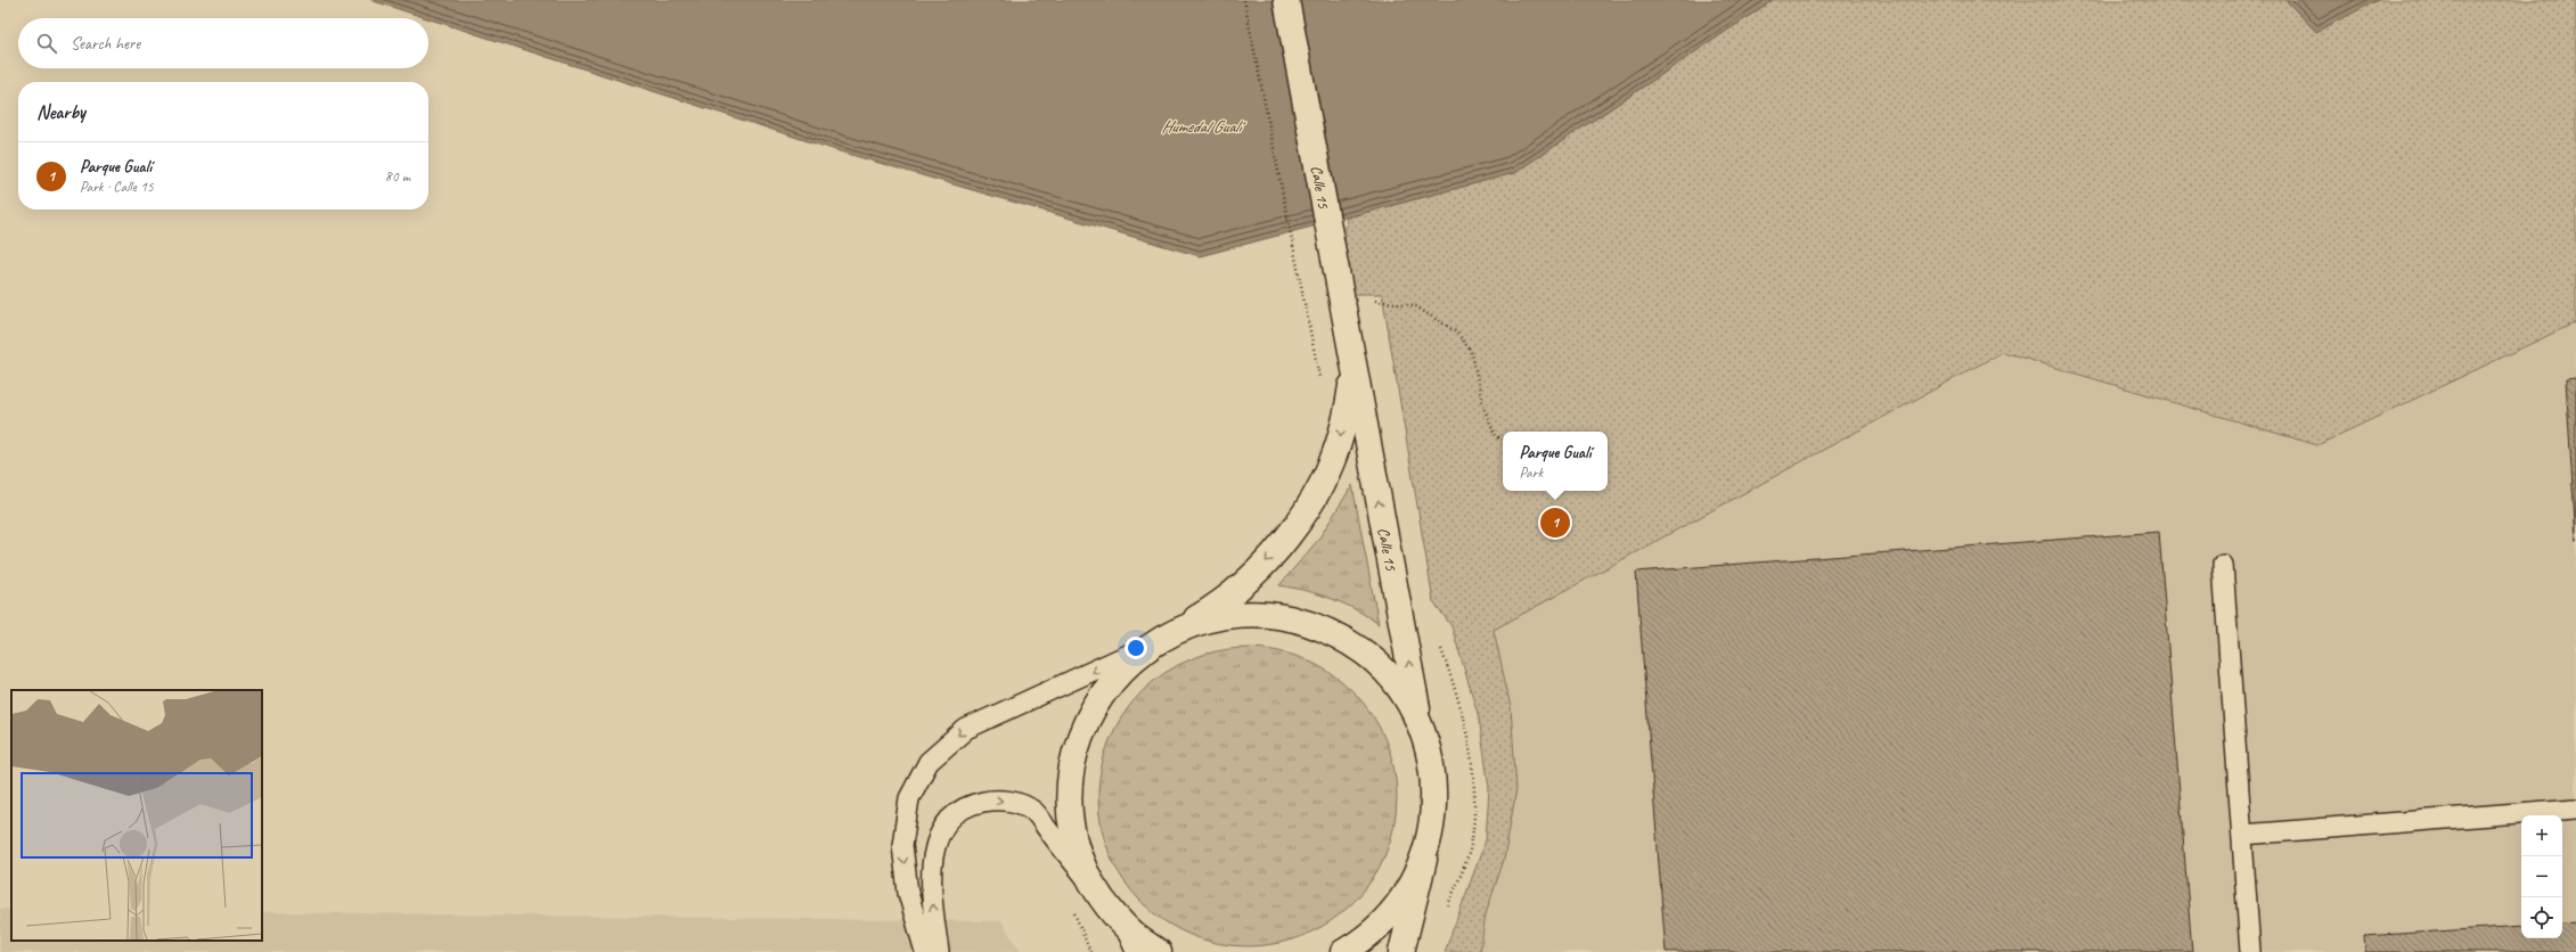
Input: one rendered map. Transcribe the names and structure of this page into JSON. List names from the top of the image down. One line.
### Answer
{"streets":{"street":["Calle 15"]},"water":["Humedal Gualí"],"page":{"search":"Search here","heading":"Nearby","list":[{"mark":"1","name":"Parque Gualí","note":"Park · Calle 15","value":"80 m"}],"popup":["Parque Gualí","Park"],"pins":"1","map_buttons":["+","−"]}}
